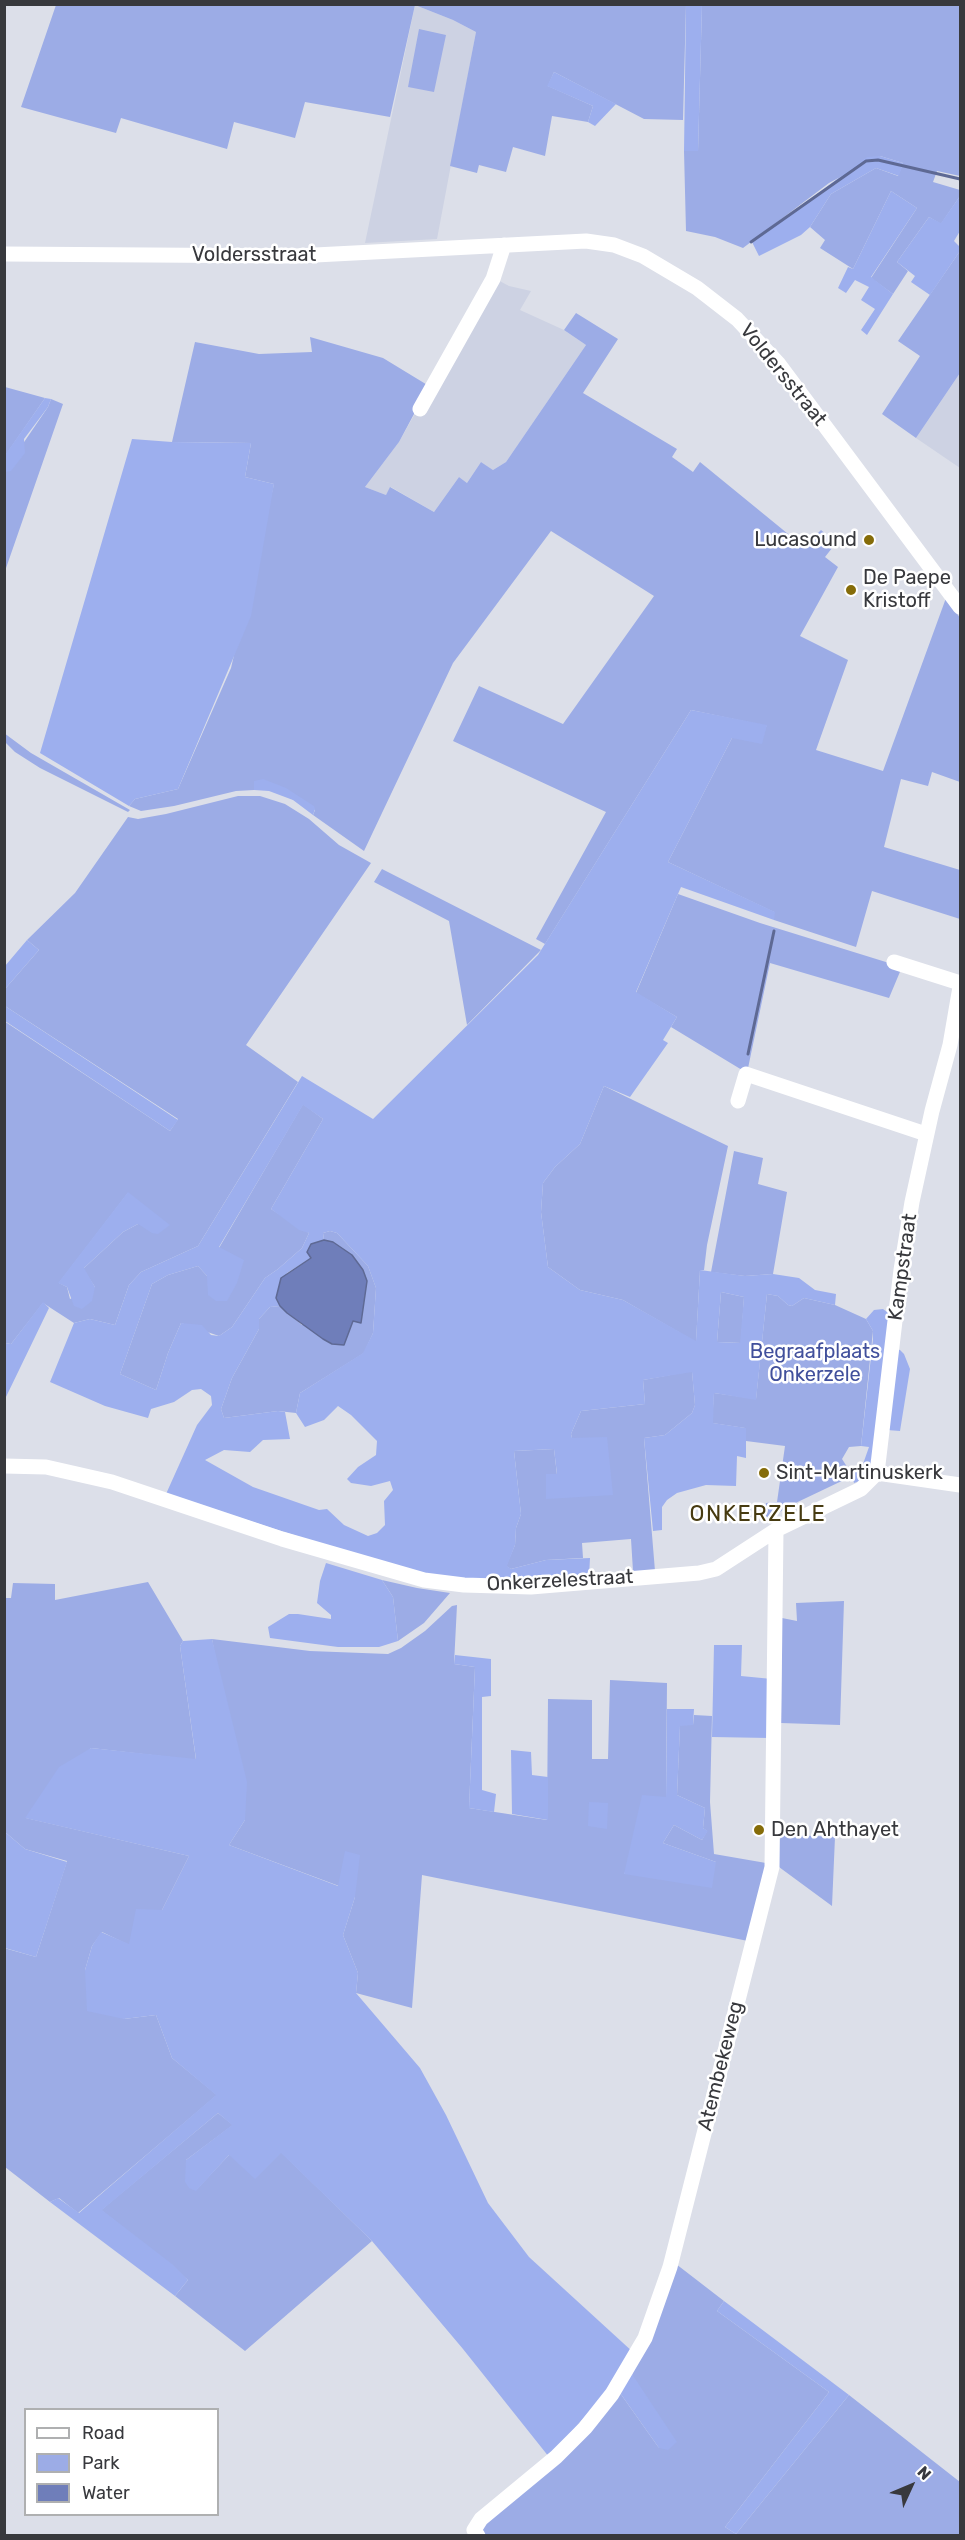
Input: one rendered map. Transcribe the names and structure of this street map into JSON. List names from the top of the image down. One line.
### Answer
{"streets":{"street":["Voldersstraat","Kampstraat","Onkerzelestraat","Atembekeweg"]},"crossings":[["Kampstraat","Onkerzelestraat"],["Onkerzelestraat","Atembekeweg"]],"districts":["ONKERZELE"],"parks":["Begraafplaats Onkerzele"],"places":["Lucasound","De Paepe Kristoff","Sint-Martinuskerk","Den Ahthayet"],"legend":["Road","Park","Water"],"north":"top right"}
